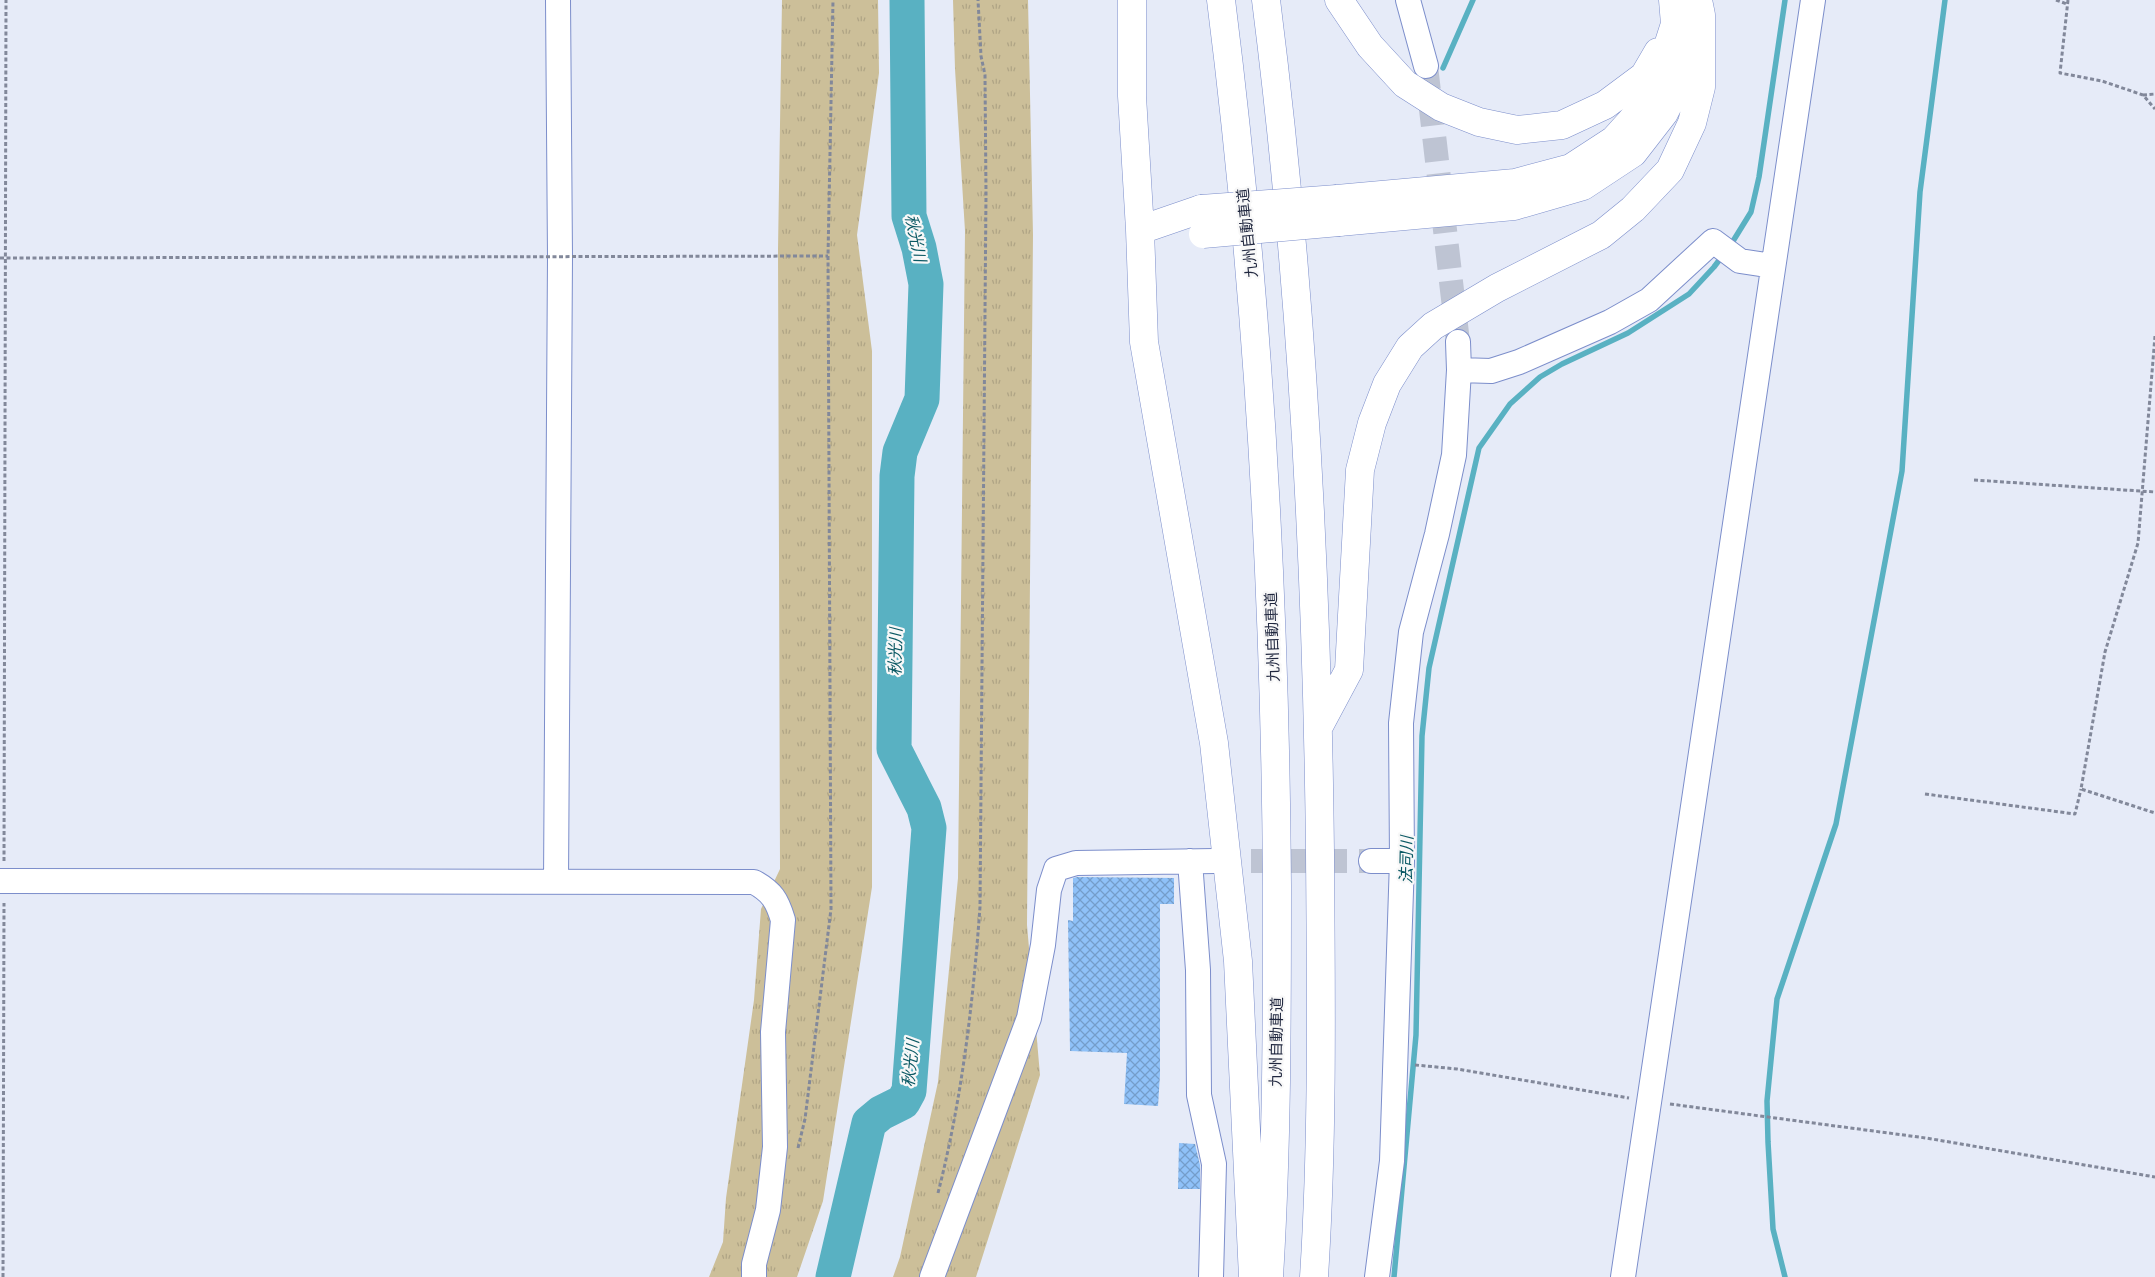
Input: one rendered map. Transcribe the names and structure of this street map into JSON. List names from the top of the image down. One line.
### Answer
{"streets":{"highway":["九州自動車道"]},"water":["秋光川","法司川"]}
